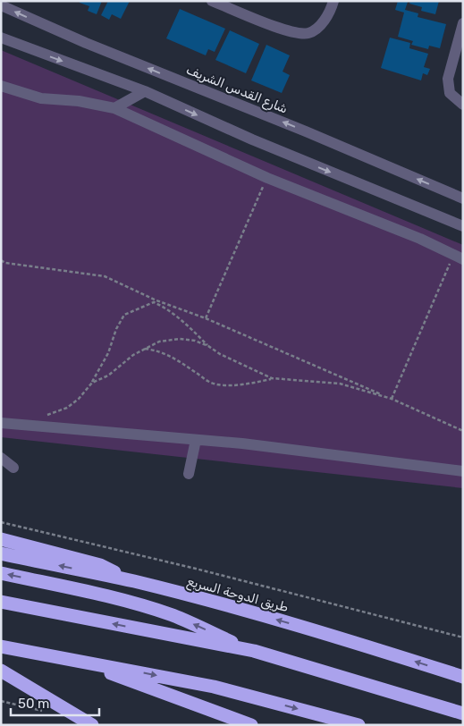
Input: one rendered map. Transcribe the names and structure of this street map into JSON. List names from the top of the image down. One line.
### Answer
{"streets":{"highway":["طريق الدوحة السريع"],"street":["شارع القدس الشريف"]},"scale_bar":"50 m"}
